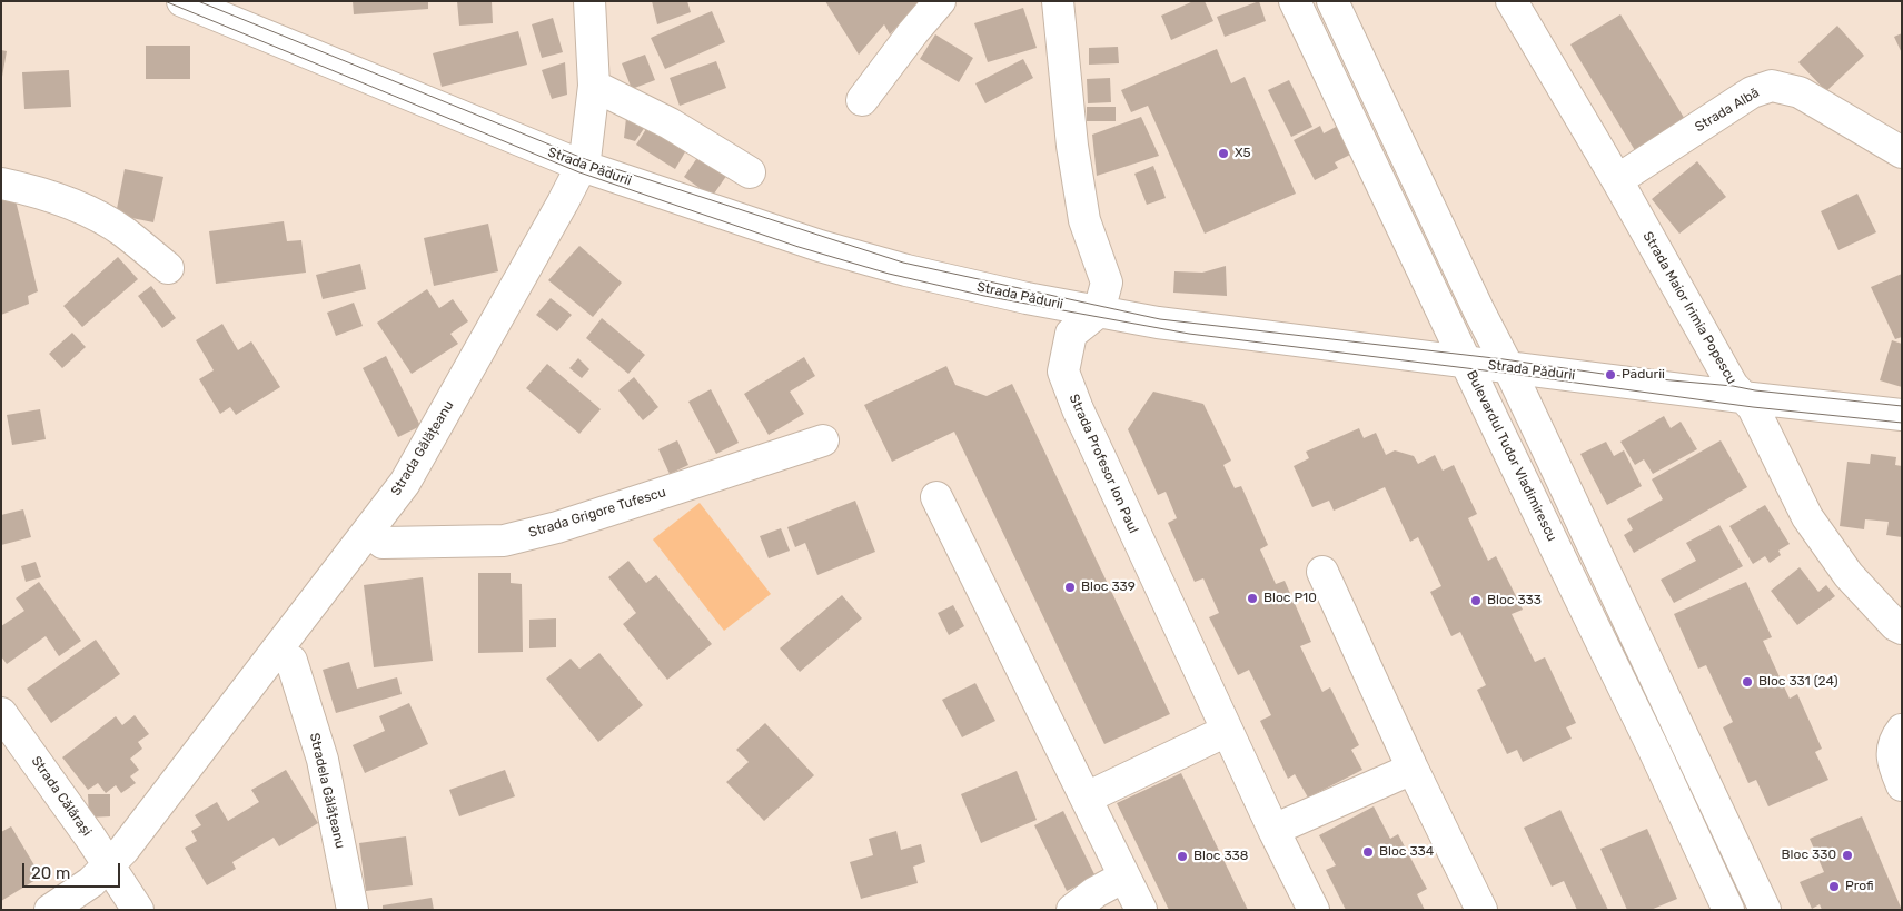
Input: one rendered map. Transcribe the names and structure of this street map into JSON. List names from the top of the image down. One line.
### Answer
{"streets":{"street":["Strada Albă","Strada Pădurii","Strada Maior Irimia Popescu","Strada Gălățeanu","Bulevardul Tudor Vladimirescu","Strada Profesor Ion Paul","Strada Grigore Tufescu","Stradela Gălățeanu","Strada Călărași"]},"crossings":[["Strada Albă","Strada Maior Irimia Popescu"],["Strada Pădurii","Strada Maior Irimia Popescu"],["Strada Pădurii","Strada Gălățeanu"],["Strada Pădurii","Bulevardul Tudor Vladimirescu"],["Strada Pădurii","Strada Profesor Ion Paul"],["Strada Gălățeanu","Strada Grigore Tufescu"],["Strada Gălățeanu","Stradela Gălățeanu"],["Strada Gălățeanu","Strada Călărași"]],"places":["X5","Pădurii","Bloc 339","Bloc P10","Bloc 333","Bloc 331 (24)","Bloc 334","Bloc 330","Bloc 338","Profi"],"scale_bar":"20 m"}
